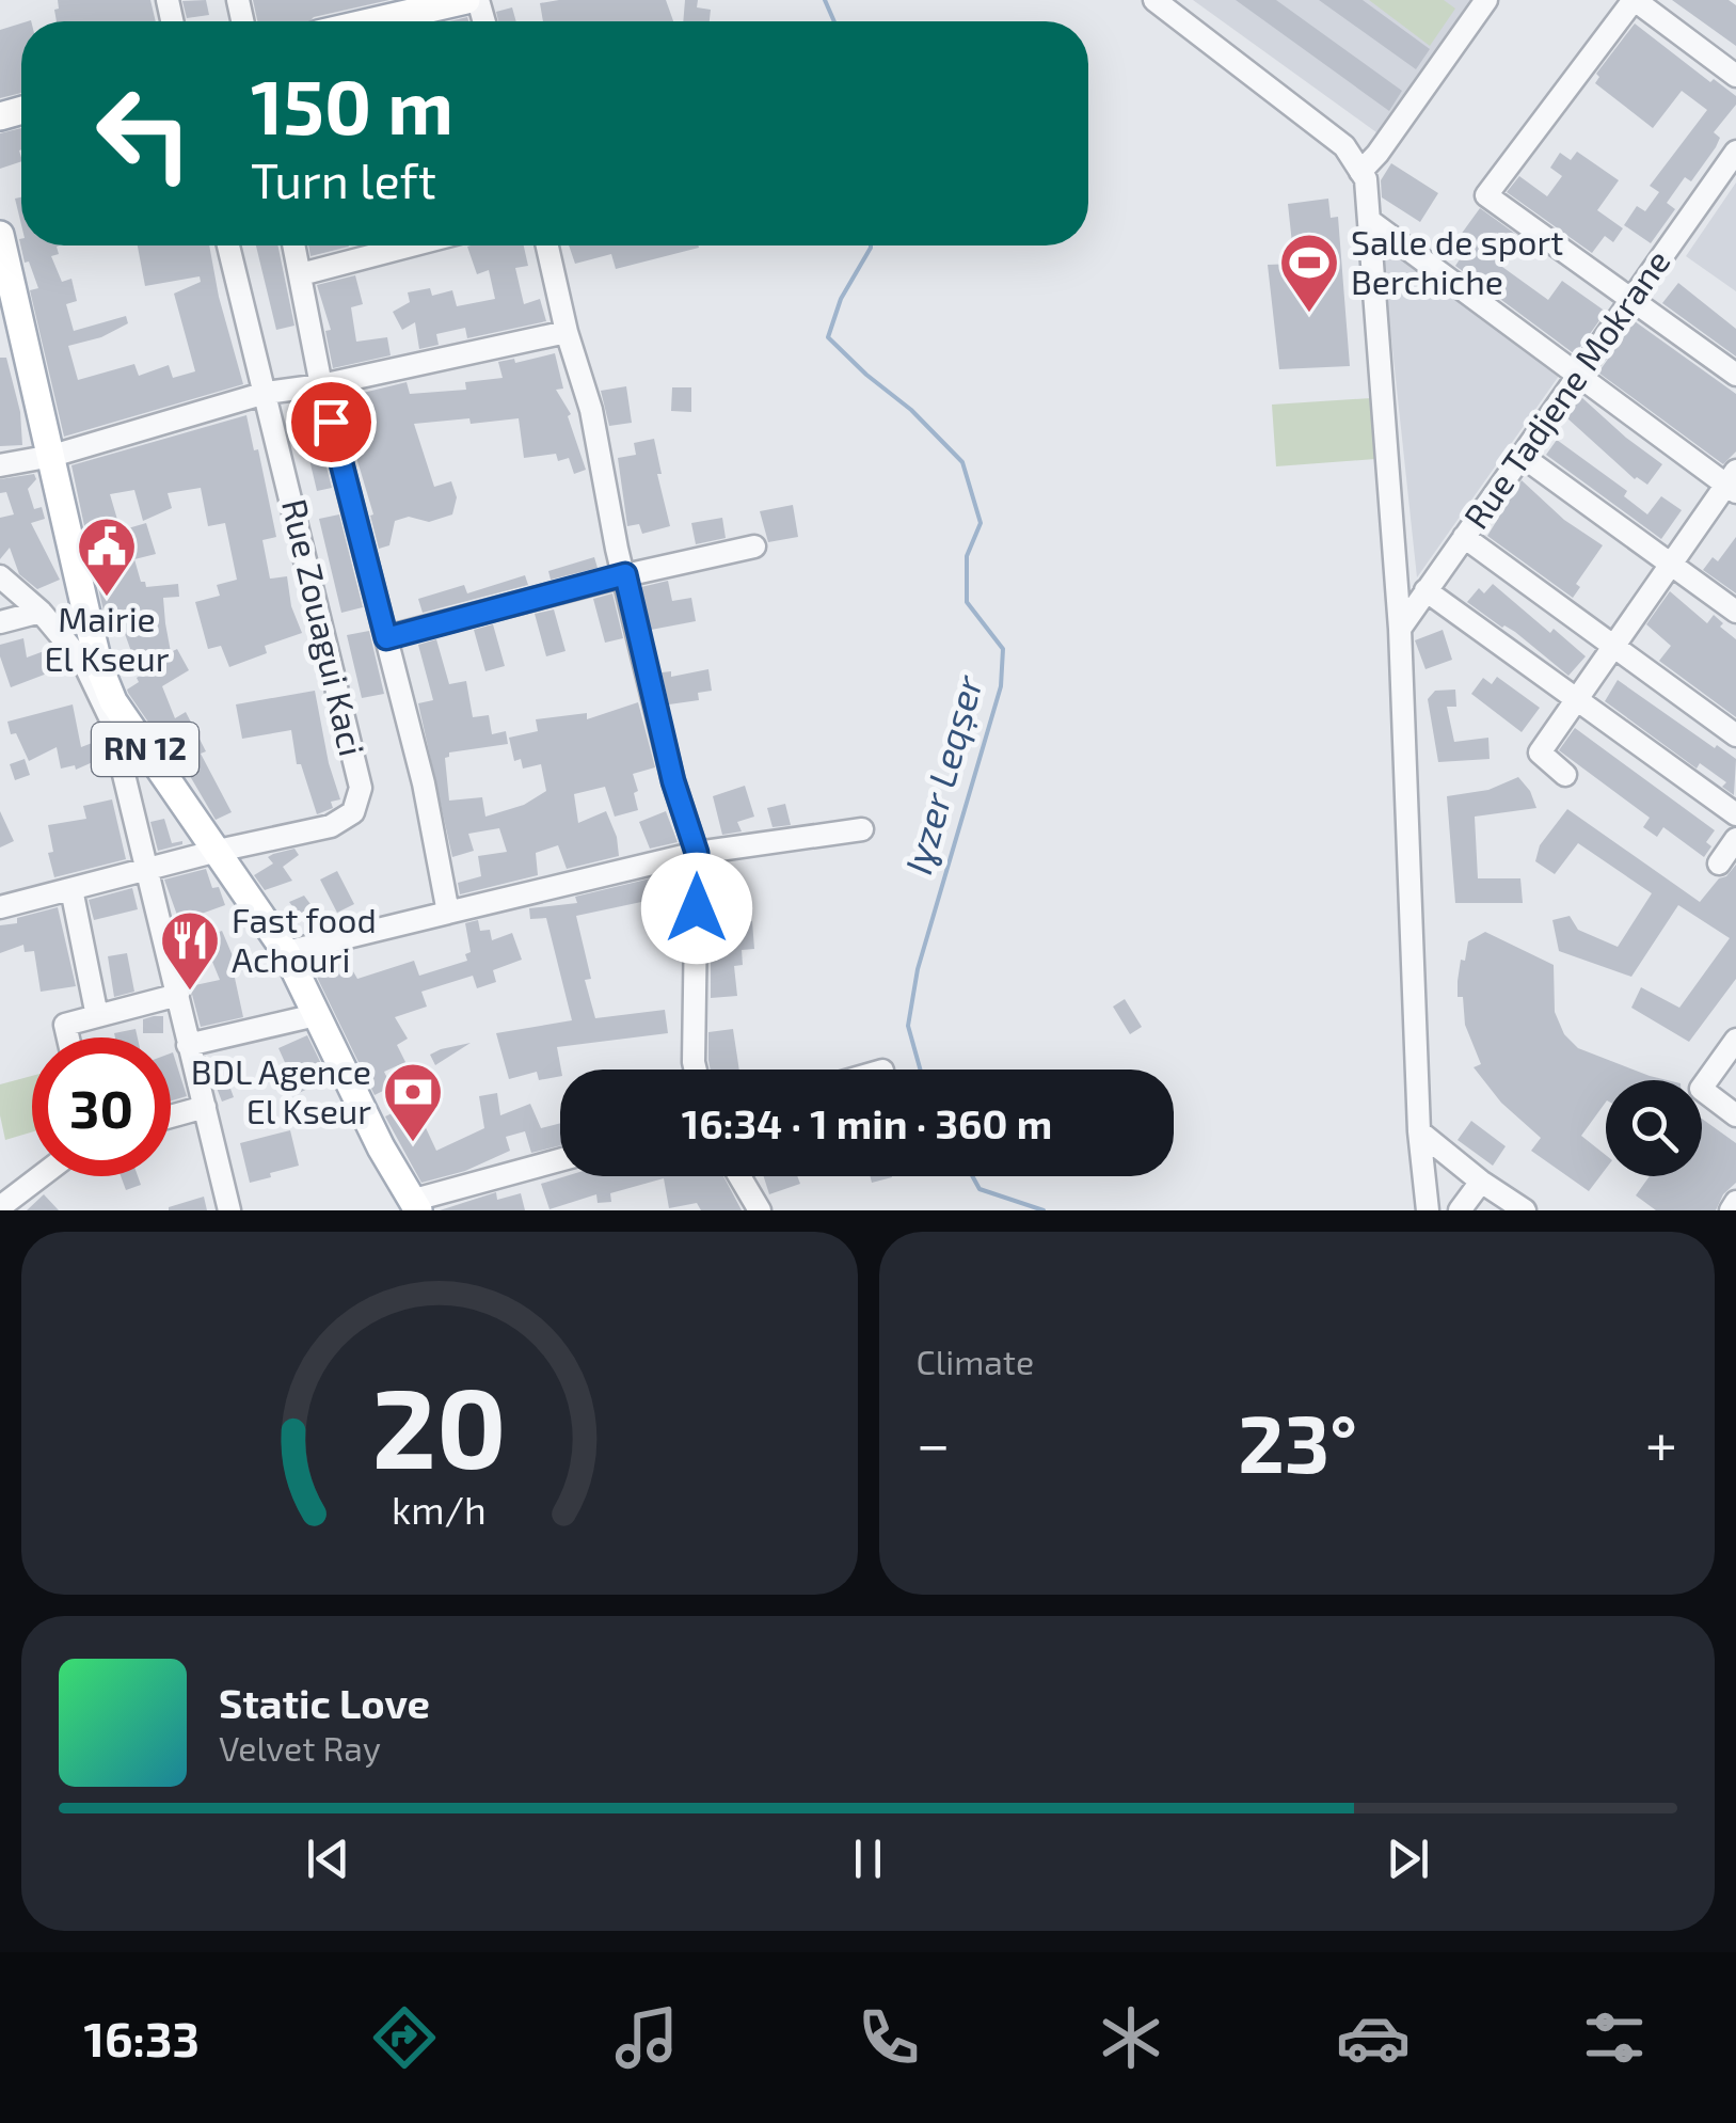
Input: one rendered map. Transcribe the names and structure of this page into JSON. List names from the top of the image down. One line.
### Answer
{"streets":{"main road":["RN 12"],"street":["Rue Tadjene Mokrane","Rue Zouagui Kaci"]},"crossings":[["Rue Zouagui Kaci","RN 12"]],"water":["Iɣzer Leqṣer"],"places":{"sports":["Salle de sport Berchiche"],"public building":["Mairie El Kseur"],"restaurant":["Fast food Achouri"],"bank":["BDL Agence El Kseur"]},"page":{"turn":["150 m","Turn left"],"limit":"30","trip":"16:34 · 1 min · 360 m","tile":"Climate","heat":["−","23°","+"],"song":["Static Love","Velvet Ray"],"tabs":"16:33","gauge":["20","km/h"]}}
